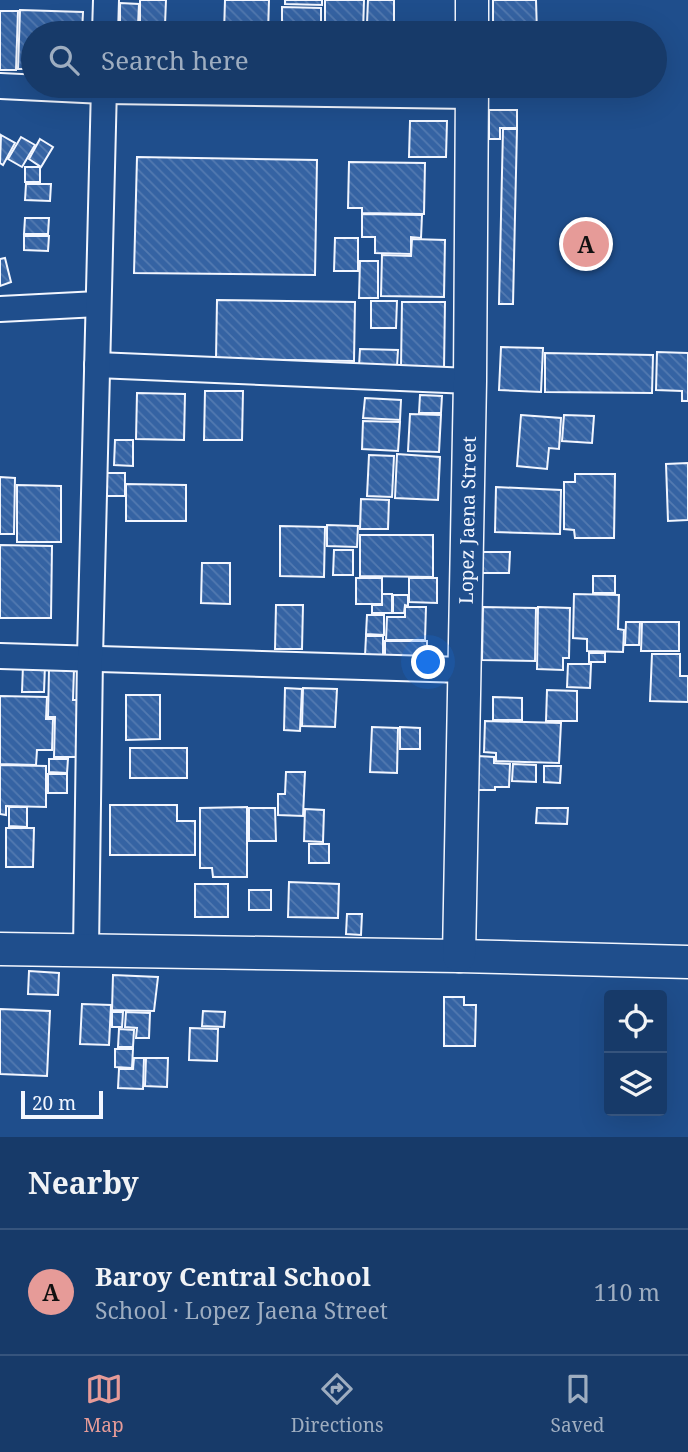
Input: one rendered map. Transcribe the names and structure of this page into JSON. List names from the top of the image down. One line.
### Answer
{"streets":{"street":["Lopez Jaena Street"]},"scale_bar":"20 m","page":{"search":"Search here","pins":"A","scale":"20 m","heading":"Nearby","list":[{"mark":"A","name":"Baroy Central School","note":"School · Lopez Jaena Street","value":"110 m"}],"nav":["Map","Directions","Saved"]}}
